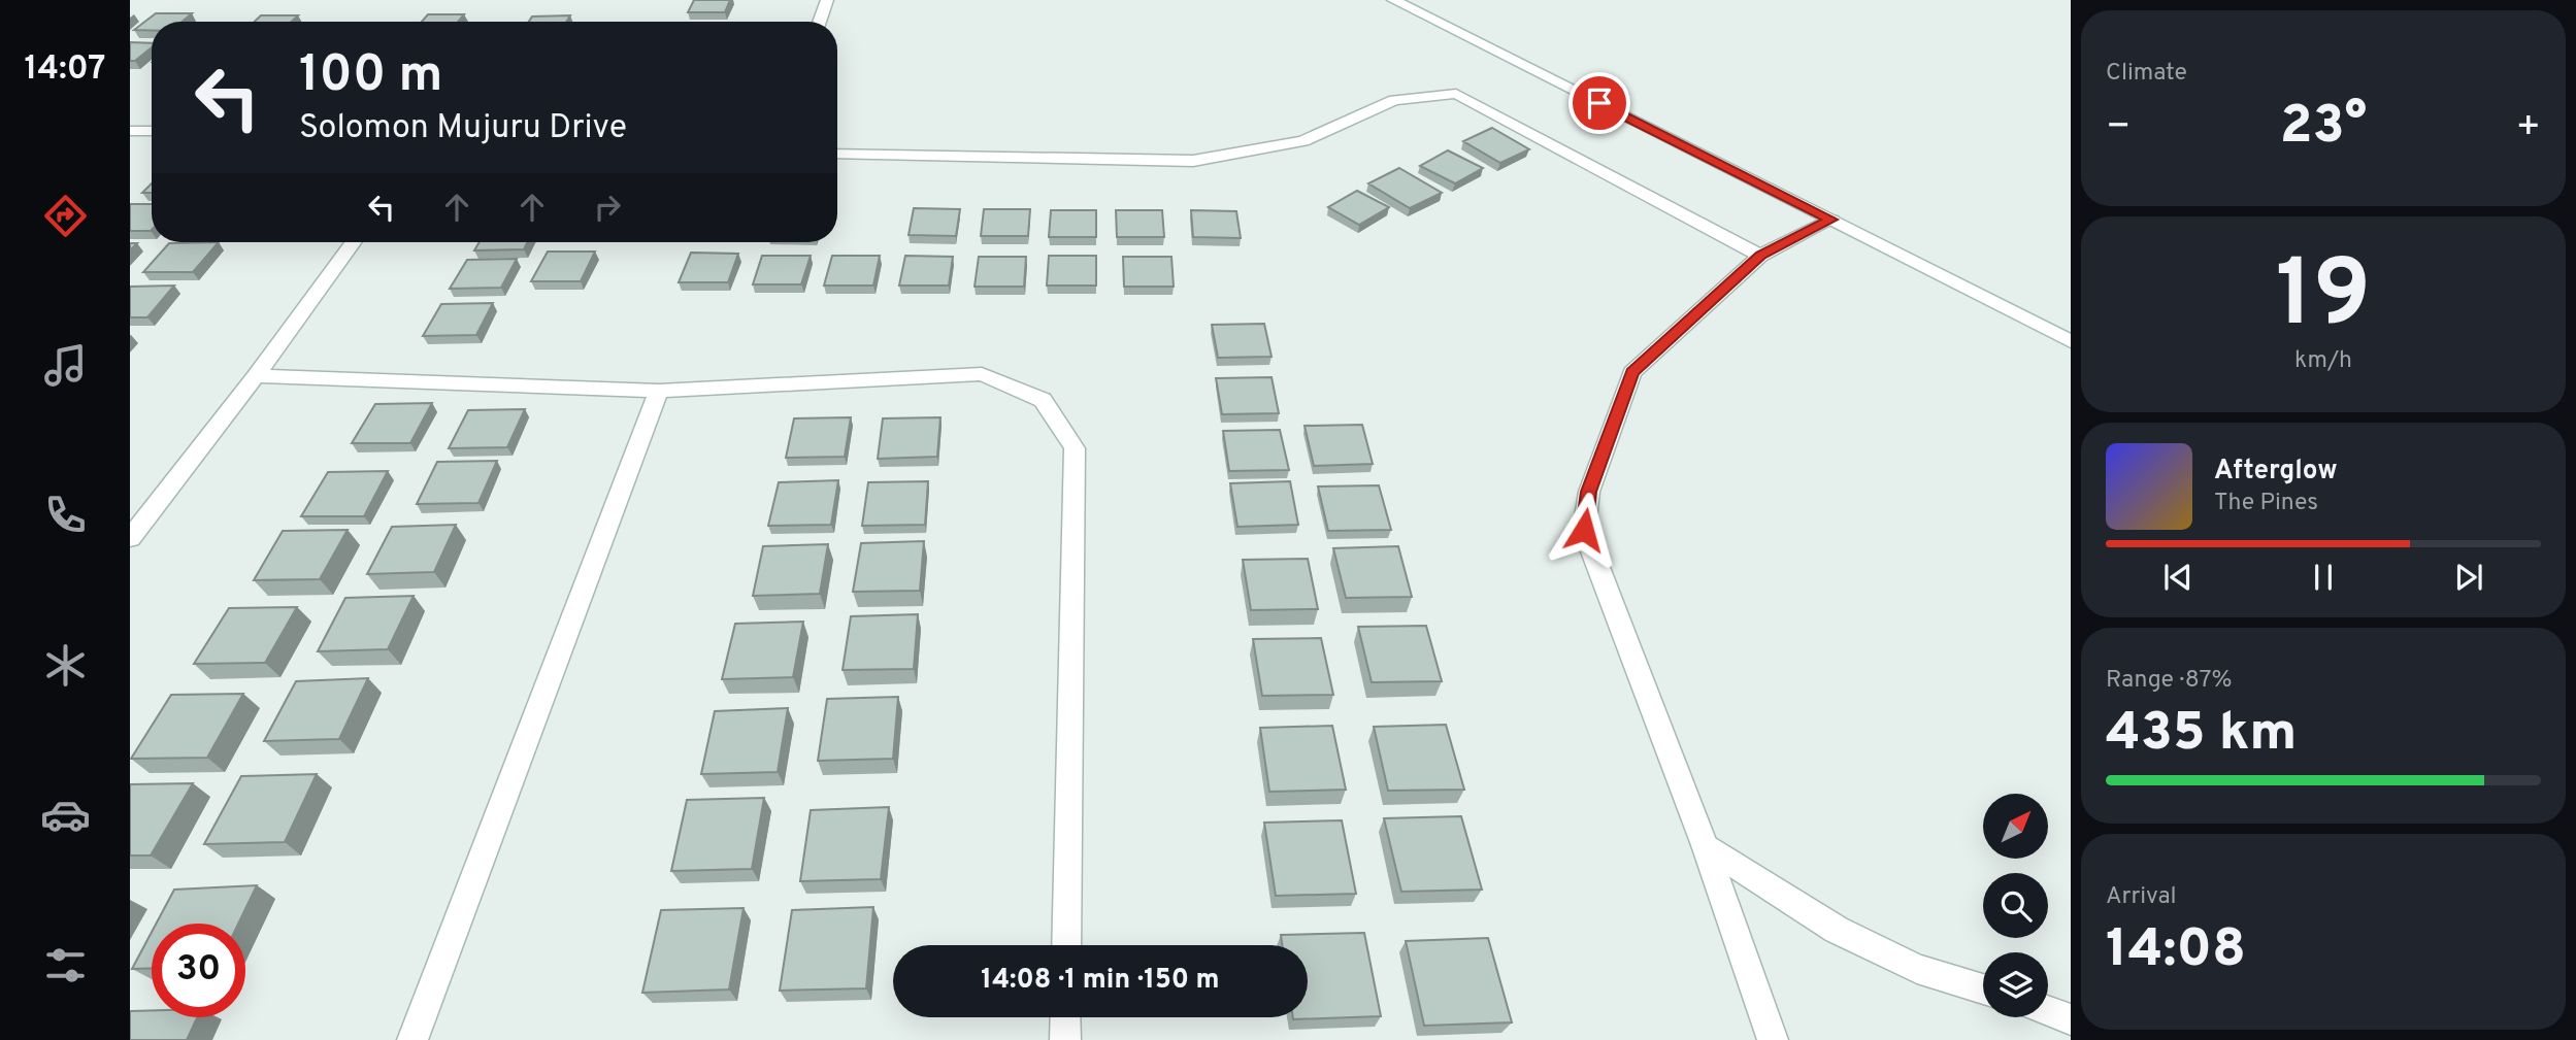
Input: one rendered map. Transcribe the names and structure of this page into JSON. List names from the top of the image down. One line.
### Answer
{"north":"top right","page":{"tabs":"14:07","tile":["Climate",["19","km/h"],["Range · 87%","435 km"],["Arrival","14:08"]],"turn":["100 m","Solomon Mujuru Drive"],"heat":["−","23°","+"],"song":["Afterglow","The Pines"],"limit":"30","trip":"14:08 · 1 min · 150 m"}}
